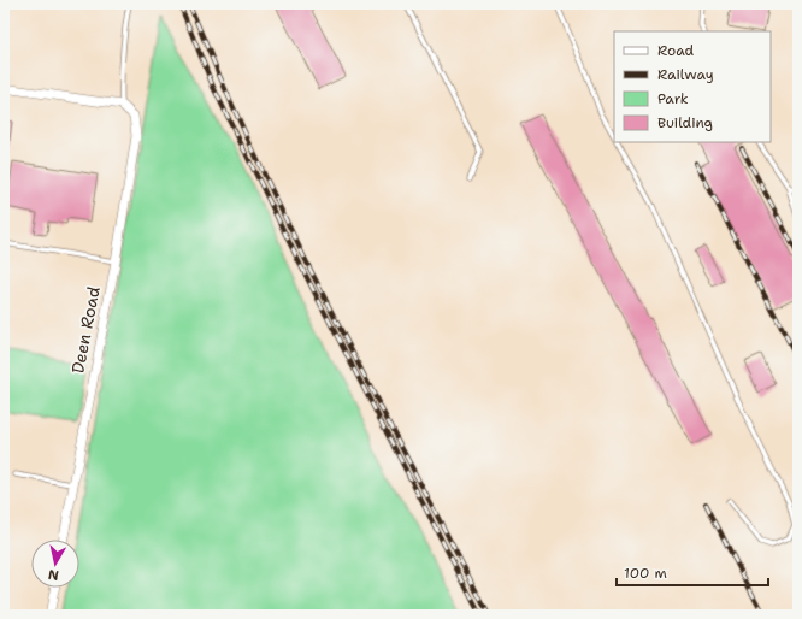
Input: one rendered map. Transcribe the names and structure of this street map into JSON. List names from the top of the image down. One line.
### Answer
{"streets":{"street":["Deen Road"]},"legend":["Road","Railway","Park","Building"],"scale_bar":"100 m","north":"bottom"}
